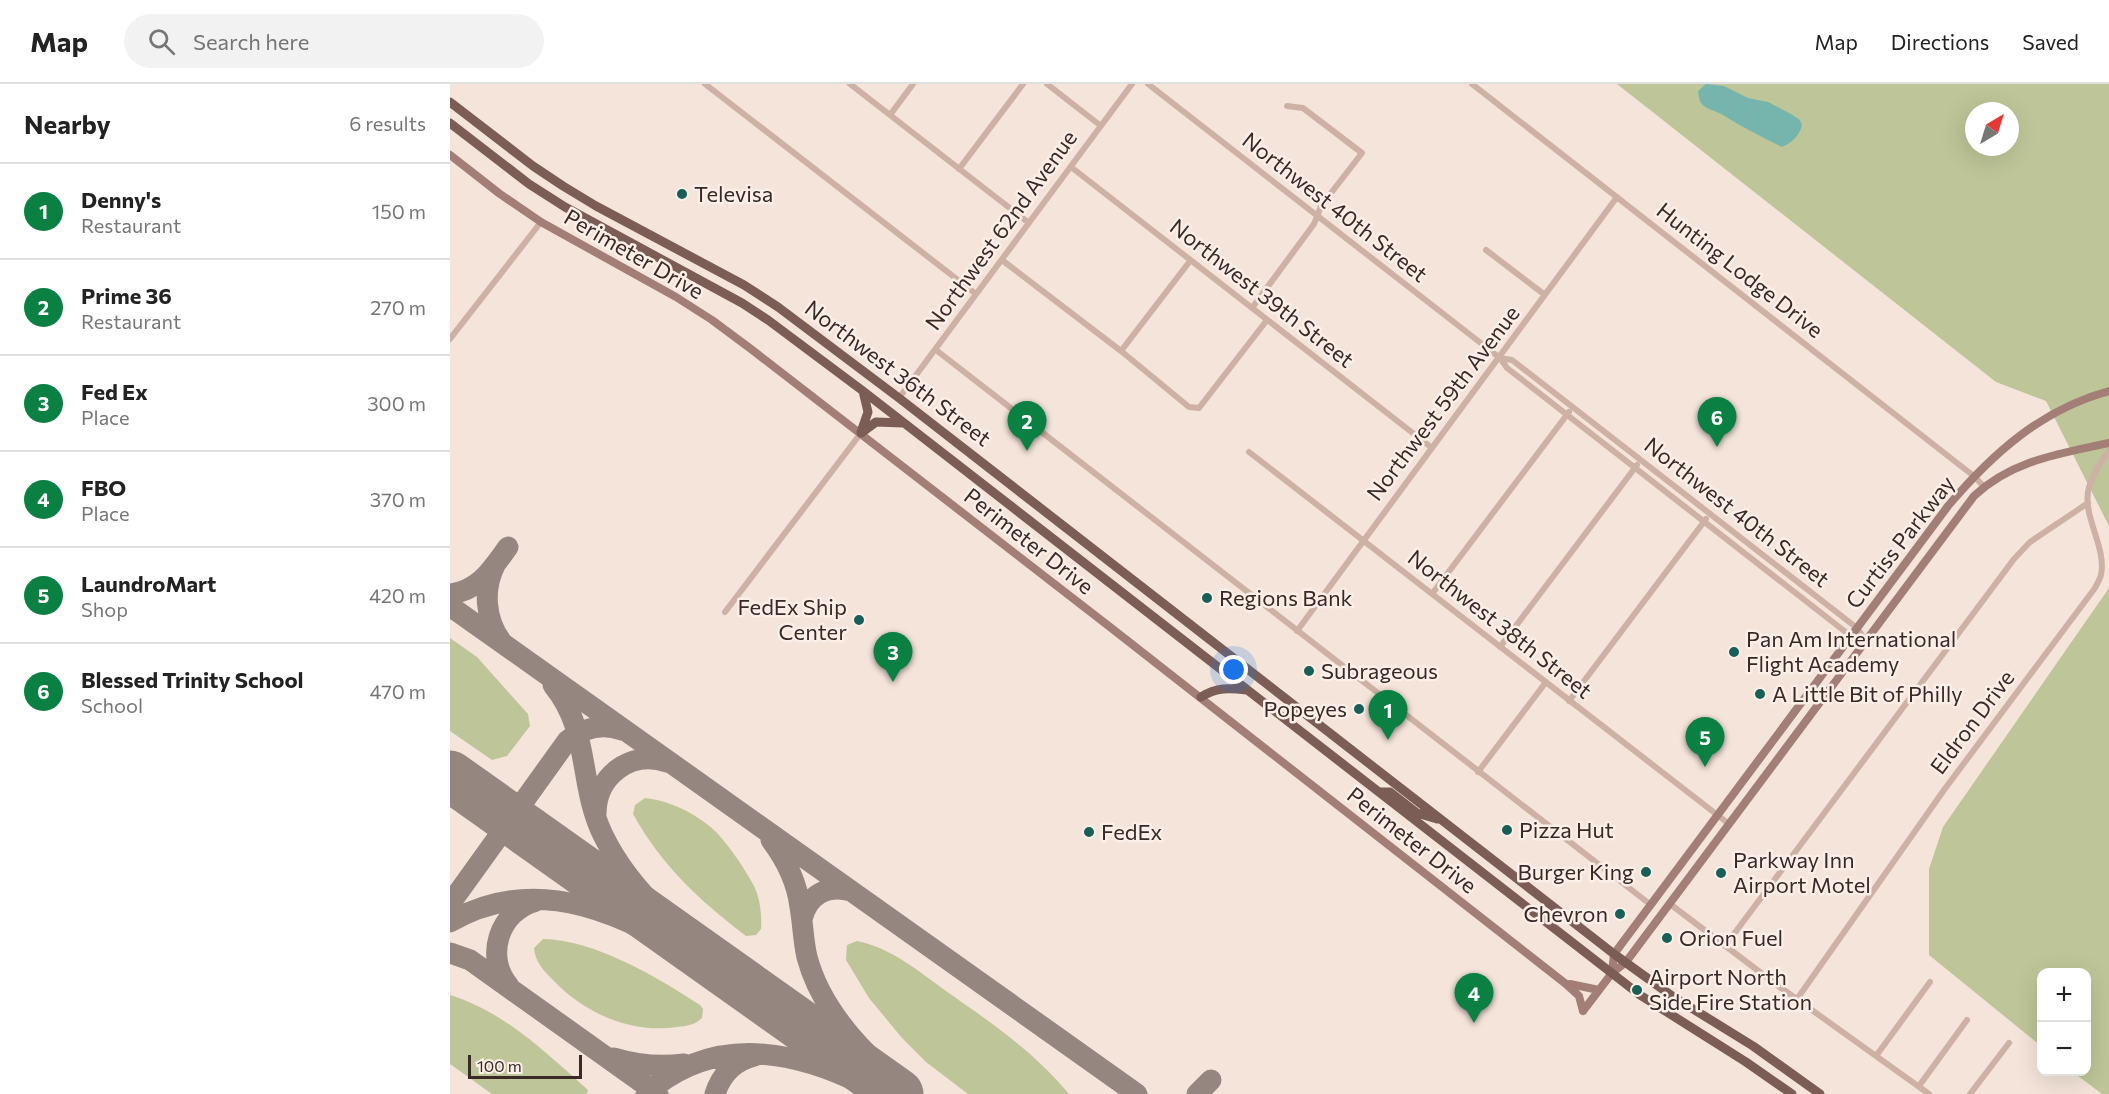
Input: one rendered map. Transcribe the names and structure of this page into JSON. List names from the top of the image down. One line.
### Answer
{"streets":{"main road":["Perimeter Drive","Northwest 36th Street","Curtiss Parkway"],"street":["Northwest 40th Street","Northwest 62nd Avenue","Hunting Lodge Drive","Northwest 39th Street","Northwest 59th Avenue","Northwest 38th Street","Eldron Drive"]},"crossings":[["Northwest 40th Street","Northwest 59th Avenue"],["Northwest 40th Street","Curtiss Parkway"],["Northwest 62nd Avenue","Northwest 39th Street"],["Northwest 62nd Avenue","Northwest 36th Street"],["Perimeter Drive","Curtiss Parkway"],["Hunting Lodge Drive","Northwest 59th Avenue"],["Hunting Lodge Drive","Curtiss Parkway"],["Northwest 39th Street","Northwest 59th Avenue"],["Northwest 36th Street","Curtiss Parkway"],["Northwest 59th Avenue","Northwest 38th Street"],["Curtiss Parkway","Northwest 38th Street"]],"places":["Televisa","Regions Bank","FedEx Ship Center","Pan Am International Flight Academy","Subrageous","A Little Bit of Philly","Popeyes","Pizza Hut","FedEx","Burger King","Parkway Inn Airport Motel","Chevron","Orion Fuel","Airport North Side Fire Station"],"scale_bar":"100 m","north":"top right","page":{"header":"Map","search":"Search here","nav":["Map","Directions","Saved"],"heading":["Nearby","6 results"],"list":[{"mark":"1","name":"Denny's","note":"Restaurant","value":"150 m"},{"mark":"2","name":"Prime 36","note":"Restaurant","value":"270 m"},{"mark":"3","name":"Fed Ex","note":"Place","value":"300 m"},{"mark":"4","name":"FBO","note":"Place","value":"370 m"},{"mark":"5","name":"LaundroMart","note":"Shop","value":"420 m"},{"mark":"6","name":"Blessed Trinity School","note":"School","value":"470 m"}],"pins":["6","2","3","1","5","4"],"map_buttons":["+","−"],"scale":"100 m"}}
